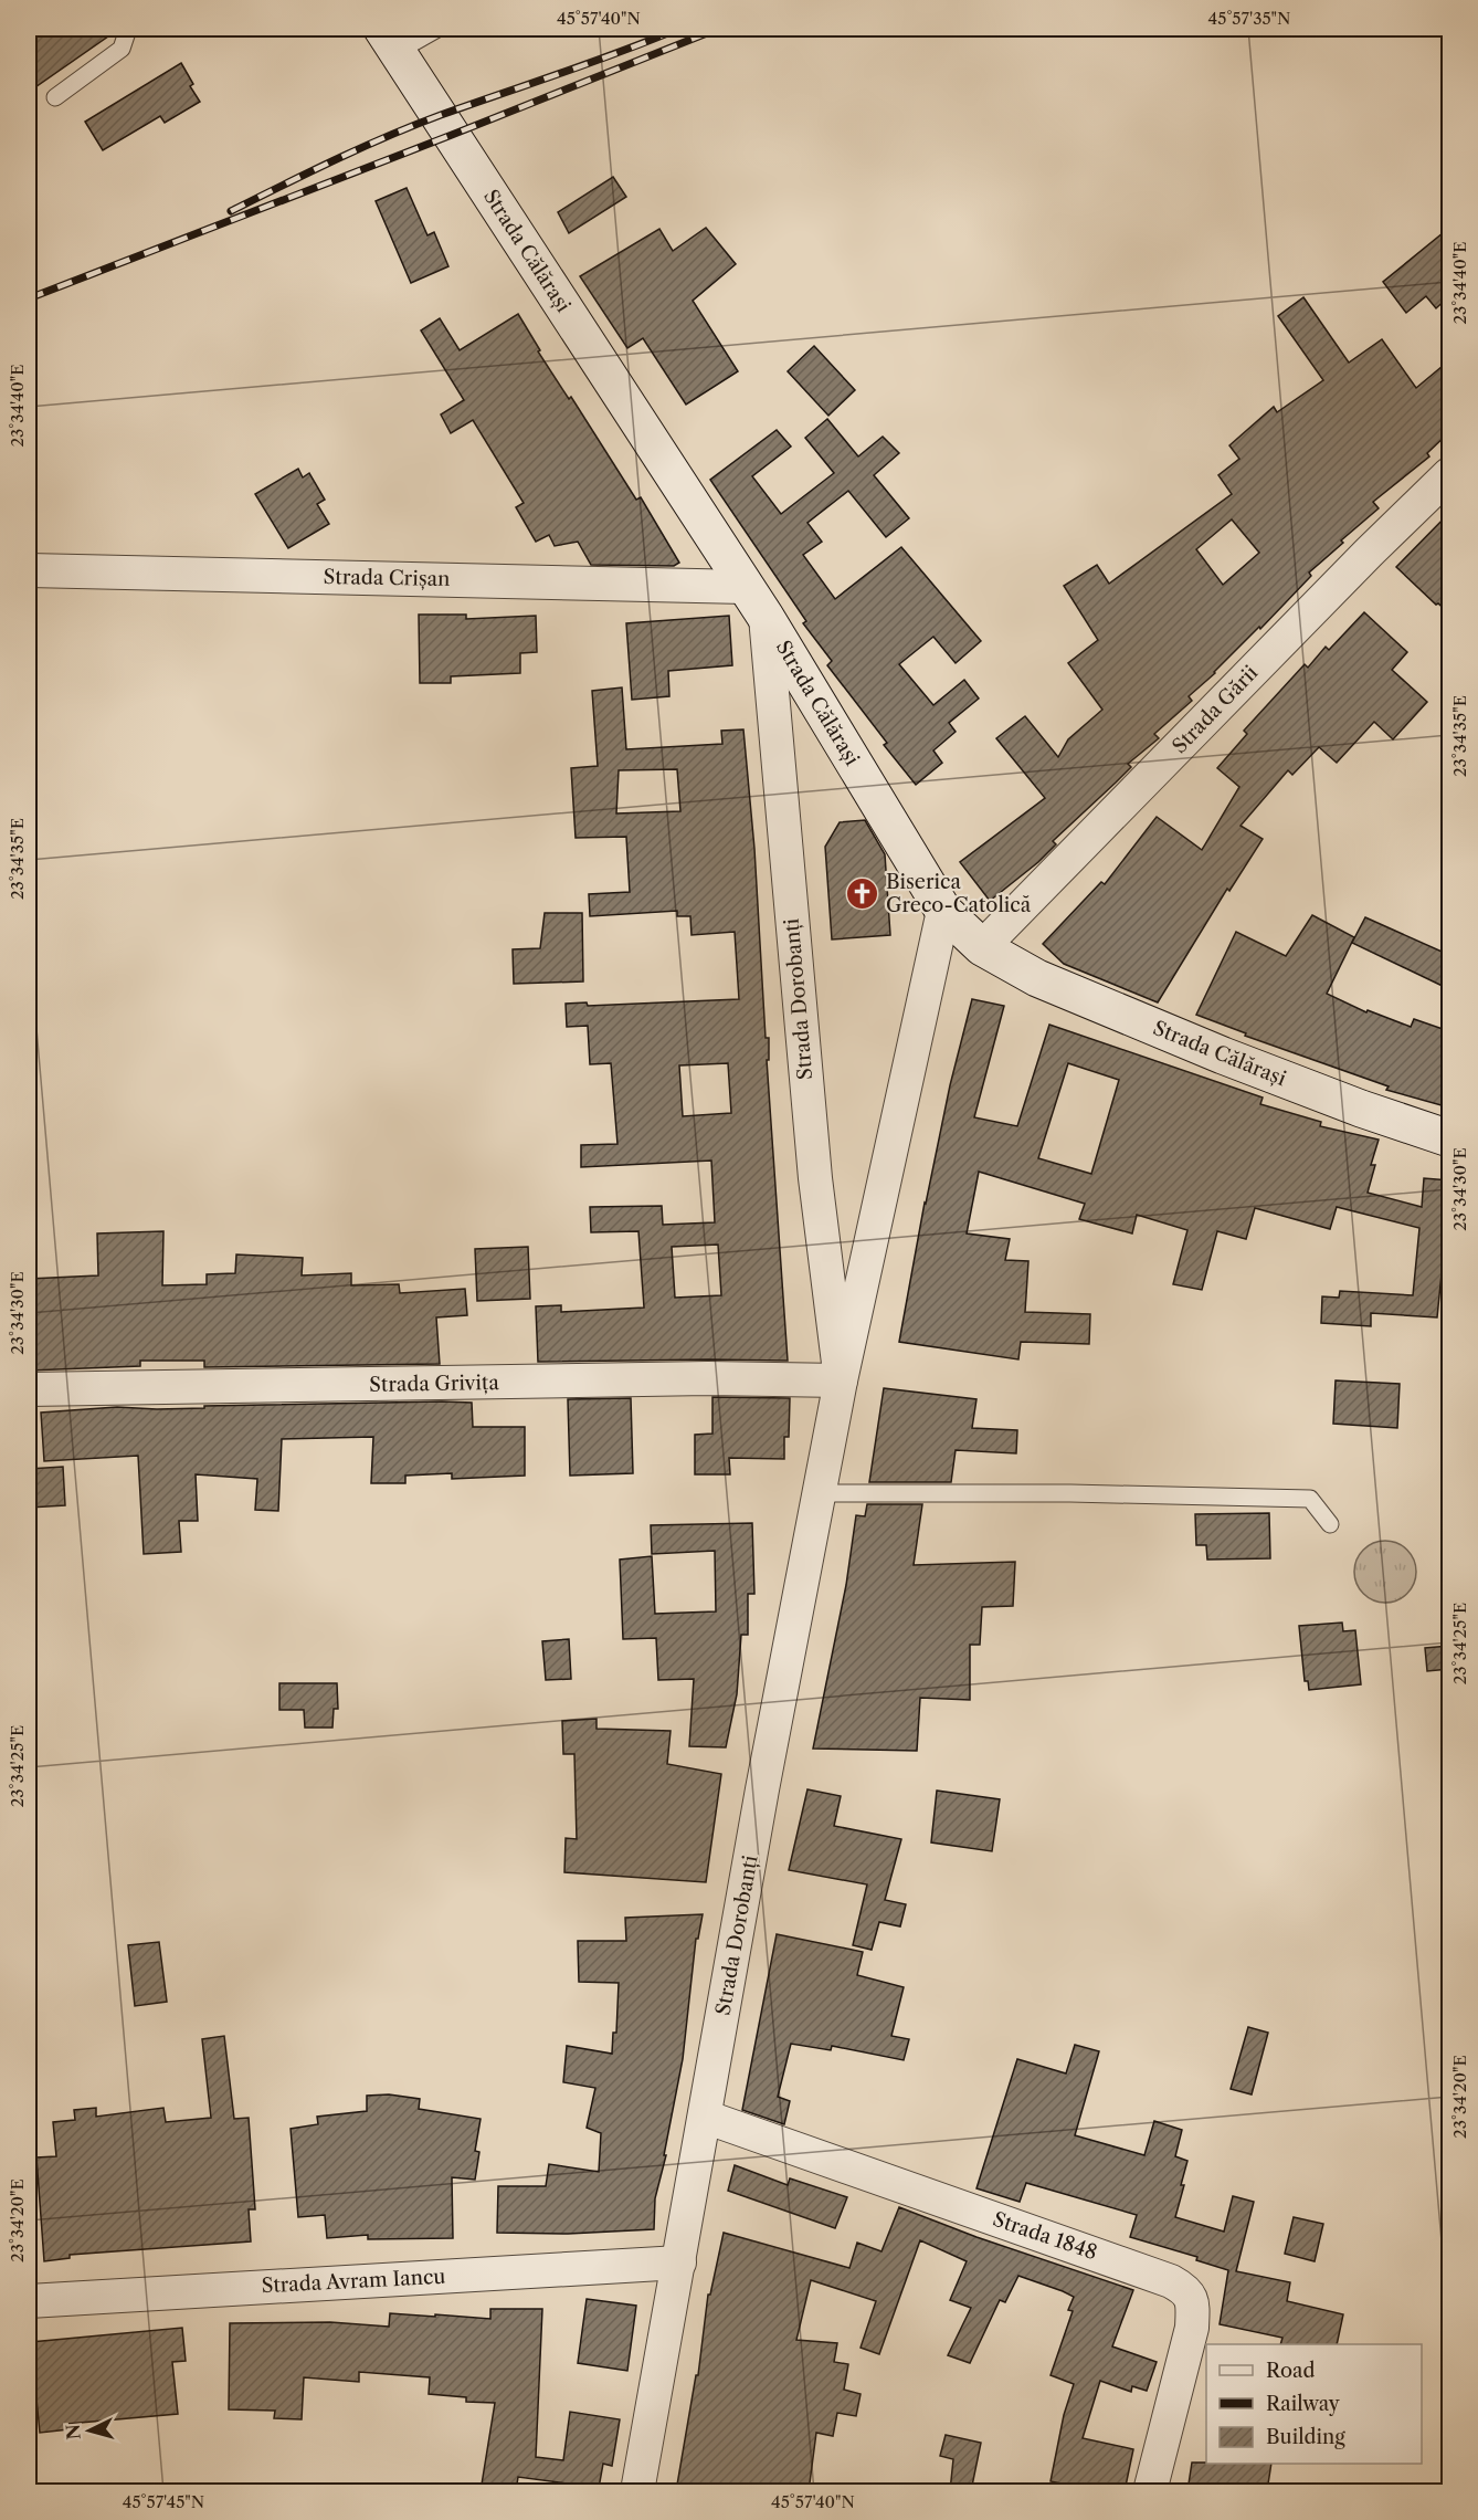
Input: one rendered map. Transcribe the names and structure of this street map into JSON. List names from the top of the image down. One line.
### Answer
{"streets":{"main road":["Strada Călărași"],"street":["Strada Crișan","Strada Gării","Strada Dorobanți","Strada Grivița","Strada 1848","Strada Avram Iancu"]},"crossings":[["Strada Călărași","Strada Crișan"],["Strada Călărași","Strada Gării"],["Strada Călărași","Strada Dorobanți"],["Strada Dorobanți","Strada Grivița"],["Strada Dorobanți","Strada 1848"],["Strada Dorobanți","Strada Avram Iancu"]],"places":{"church":["Biserica Greco-Catolică"]},"legend":["Road","Railway","Building"],"north":"left","coordinates":["45°57'40\"N","45°57'35\"N","23°34'40\"E","23°34'35\"E","23°34'30\"E","23°34'25\"E","23°34'20\"E","45°57'45\"N"]}
